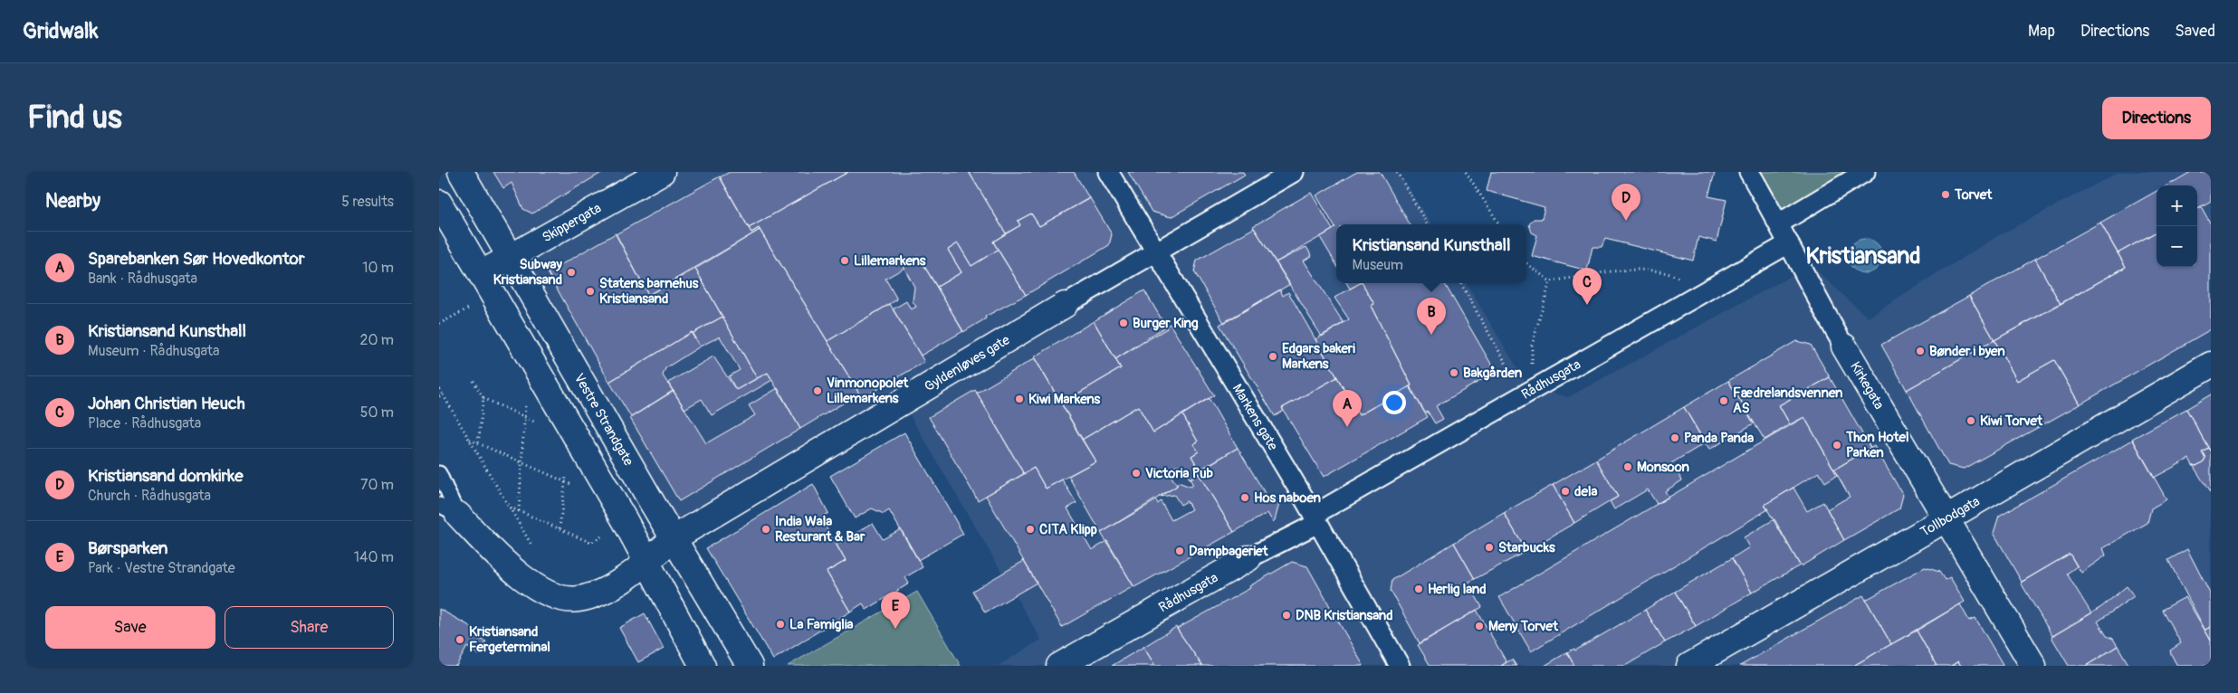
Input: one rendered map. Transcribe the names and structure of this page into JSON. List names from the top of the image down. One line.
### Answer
{"streets":{"main road":["Skippergata","Gyldenløves gate","Rådhusgata","Kirkegata","Vestre Strandgate","Tollbodgata"],"street":["Markens gate"]},"crossings":[["Skippergata","Vestre Strandgate"],["Gyldenløves gate","Markens gate"],["Gyldenløves gate","Vestre Strandgate"],["Rådhusgata","Kirkegata"],["Rådhusgata","Markens gate"],["Kirkegata","Tollbodgata"]],"districts":["Kristiansand"],"places":["Torvet","Lillemarkens","Subway Kristiansand","Statens barnehus Kristiansand","Burger King","Bønder i byen","Edgars bakeri Markens","Bakgården","Vinmonopolet Lillemarkens","Kiwi Markens","Fædrelandsvennen AS","Kiwi Torvet","Panda Panda","Thon Hotel Parken","Monsoon","Victoria Pub","dela","Hos naboen","India Wala Resturant & Bar","CITA Klipp","Starbucks","Dampbageriet","Herlig land","DNB Kristiansand","La Famiglia","Meny Torvet","Kristiansand Fergeterminal"],"page":{"header":"Gridwalk","nav":["Map","Directions","Saved"],"buttons":["Directions",["Save","Share"]],"title":"Find us","heading":["Nearby","5 results"],"pins":["D","C","B","A","E"],"map_buttons":["+","−"],"popup":["Kristiansand Kunsthall","Museum"],"list":[{"mark":"A","name":"Sparebanken Sør Hovedkontor","note":"Bank · Rådhusgata","value":"10 m"},{"mark":"B","name":"Kristiansand Kunsthall","note":"Museum · Rådhusgata","value":"20 m"},{"mark":"C","name":"Johan Christian Heuch","note":"Place · Rådhusgata","value":"50 m"},{"mark":"D","name":"Kristiansand domkirke","note":"Church · Rådhusgata","value":"70 m"},{"mark":"E","name":"Børsparken","note":"Park · Vestre Strandgate","value":"140 m"}]}}
